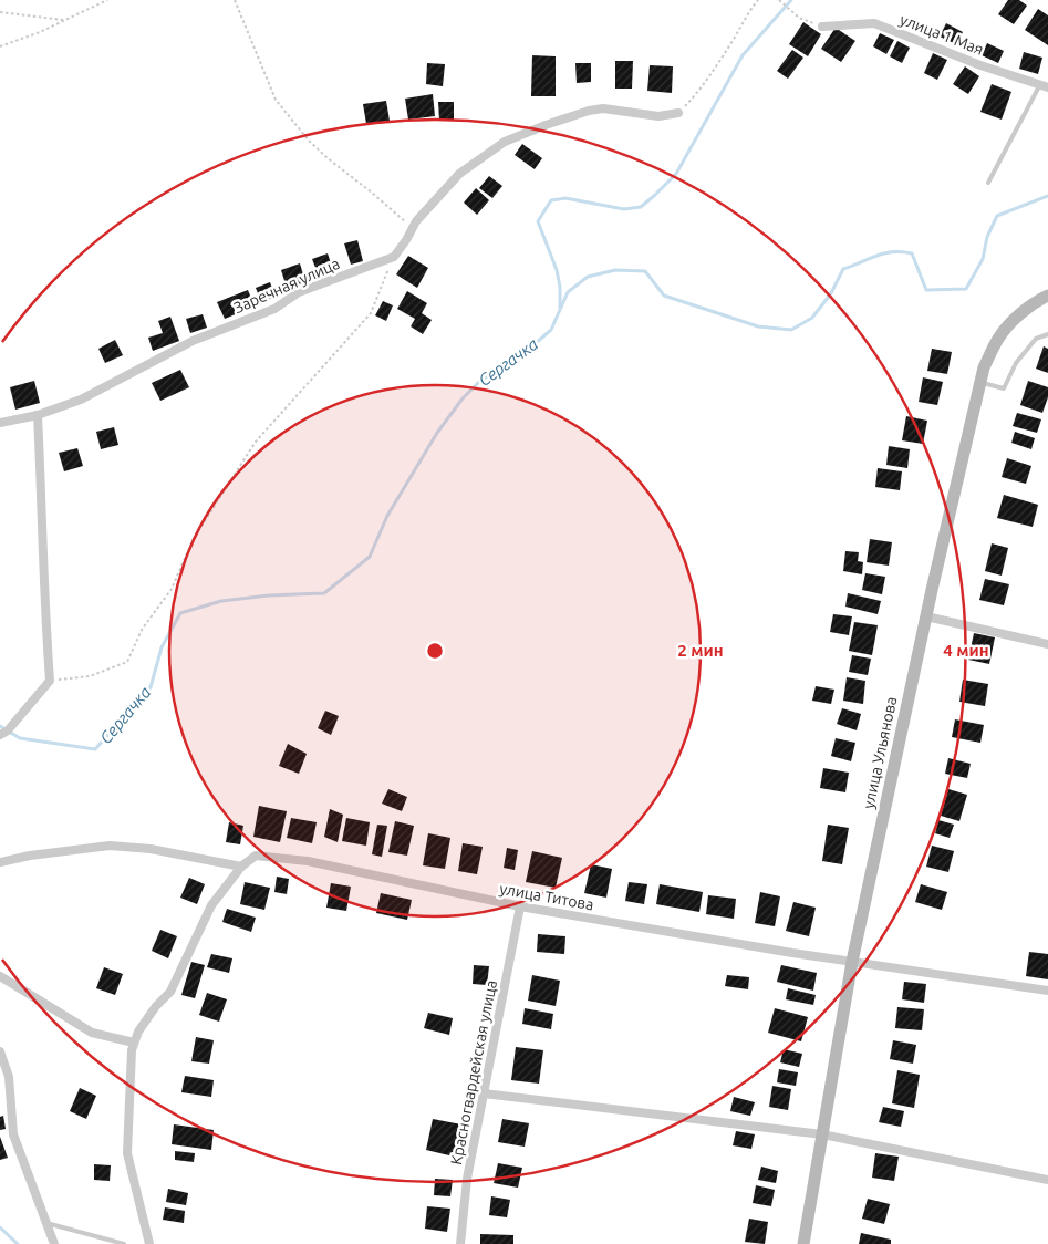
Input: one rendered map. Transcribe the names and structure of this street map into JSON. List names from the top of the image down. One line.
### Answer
{"streets":{"main road":["улица Ульянова"],"street":["улица 1 Мая","Заречная улица","улица Титова","Красногвардейская улица"]},"crossings":[["улица Ульянова","улица Титова"],["улица Титова","Красногвардейская улица"]],"water":["Сергачка"],"rings":["2 мин","4 мин"]}
